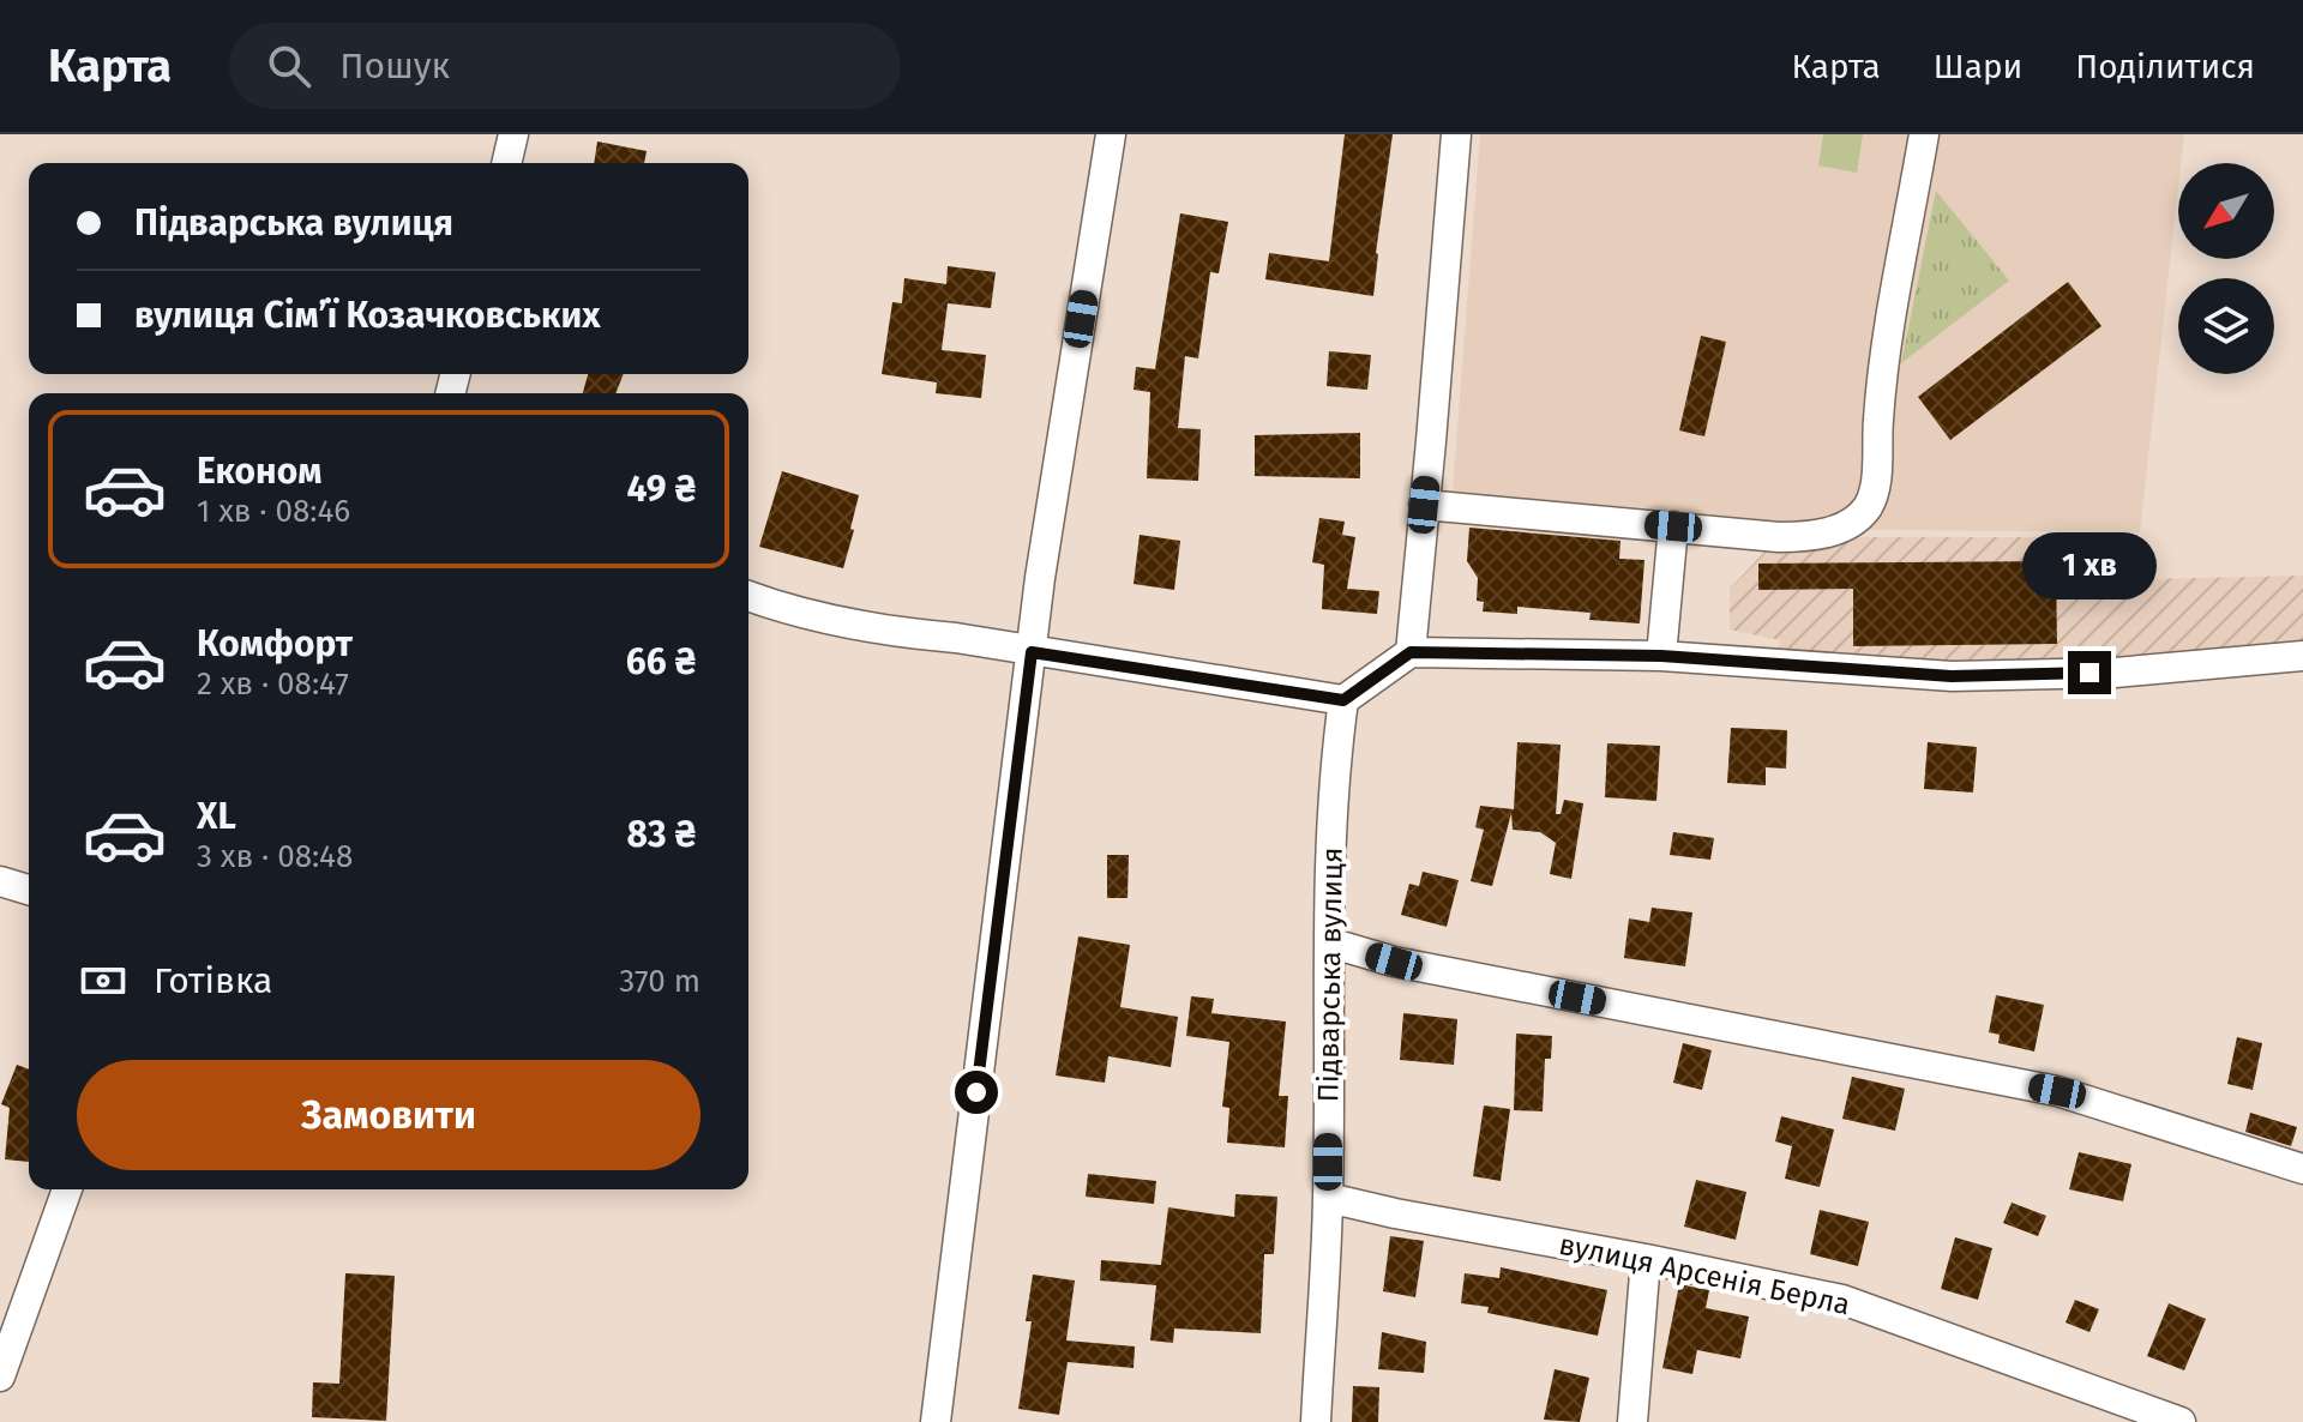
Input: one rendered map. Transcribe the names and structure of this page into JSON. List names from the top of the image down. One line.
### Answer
{"streets":{"street":["Підварська вулиця","вулиця Арсенія Берла"]},"crossings":[["Підварська вулиця","вулиця Арсенія Берла"]],"north":"bottom left","page":{"header":"Карта","search":"Пошук","nav":["Карта","Шари","Поділитися"],"banner":["Підварська вулиця","вулиця Сімʼї Козачковських"],"list":[{"name":"Економ","note":"1 хв · 08:46","value":"49 ₴"},{"name":"Комфорт","note":"2 хв · 08:47","value":"66 ₴"},{"name":"XL","note":"3 хв · 08:48","value":"83 ₴"}],"bubble":"1 хв","pay":["Готівка","370 m"],"buttons":"Замовити"}}
